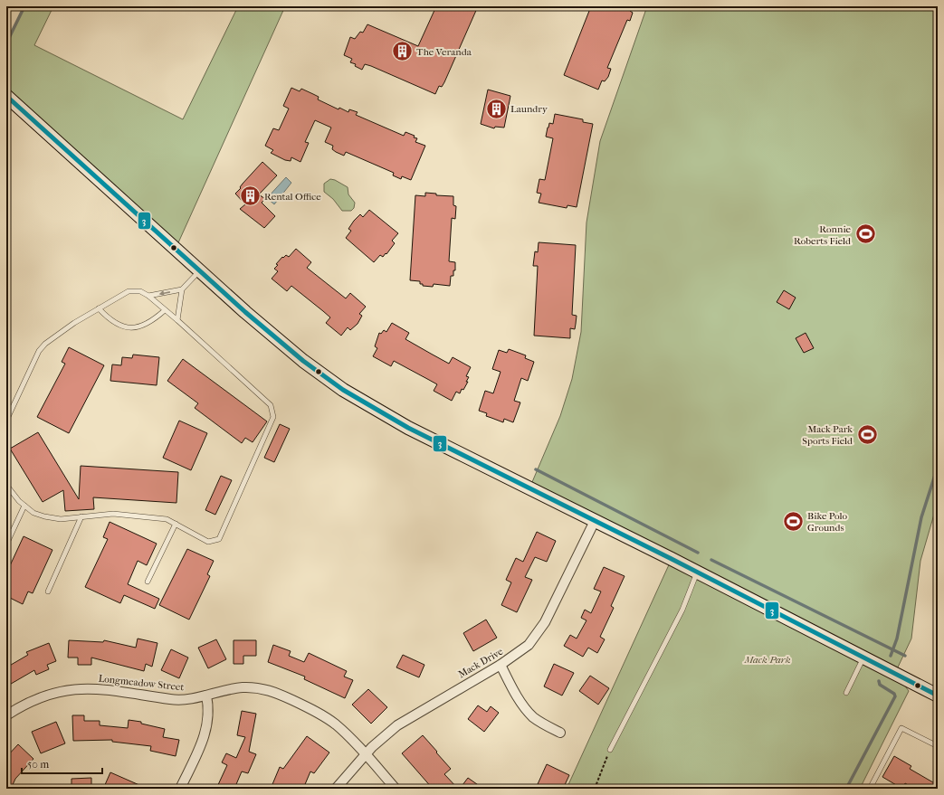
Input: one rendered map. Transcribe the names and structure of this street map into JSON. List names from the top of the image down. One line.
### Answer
{"streets":{"street":["Mack Drive","Longmeadow Street"]},"crossings":[["Mack Drive","Longmeadow Street"]],"parks":["Mack Park"],"places":{"building":["The Veranda","Laundry","Rental Office"],"sports":["Ronnie Roberts Field","Mack Park Sports Field","Bike Polo Grounds"]},"lines":["transit line 3"],"scale_bar":"50 m"}
